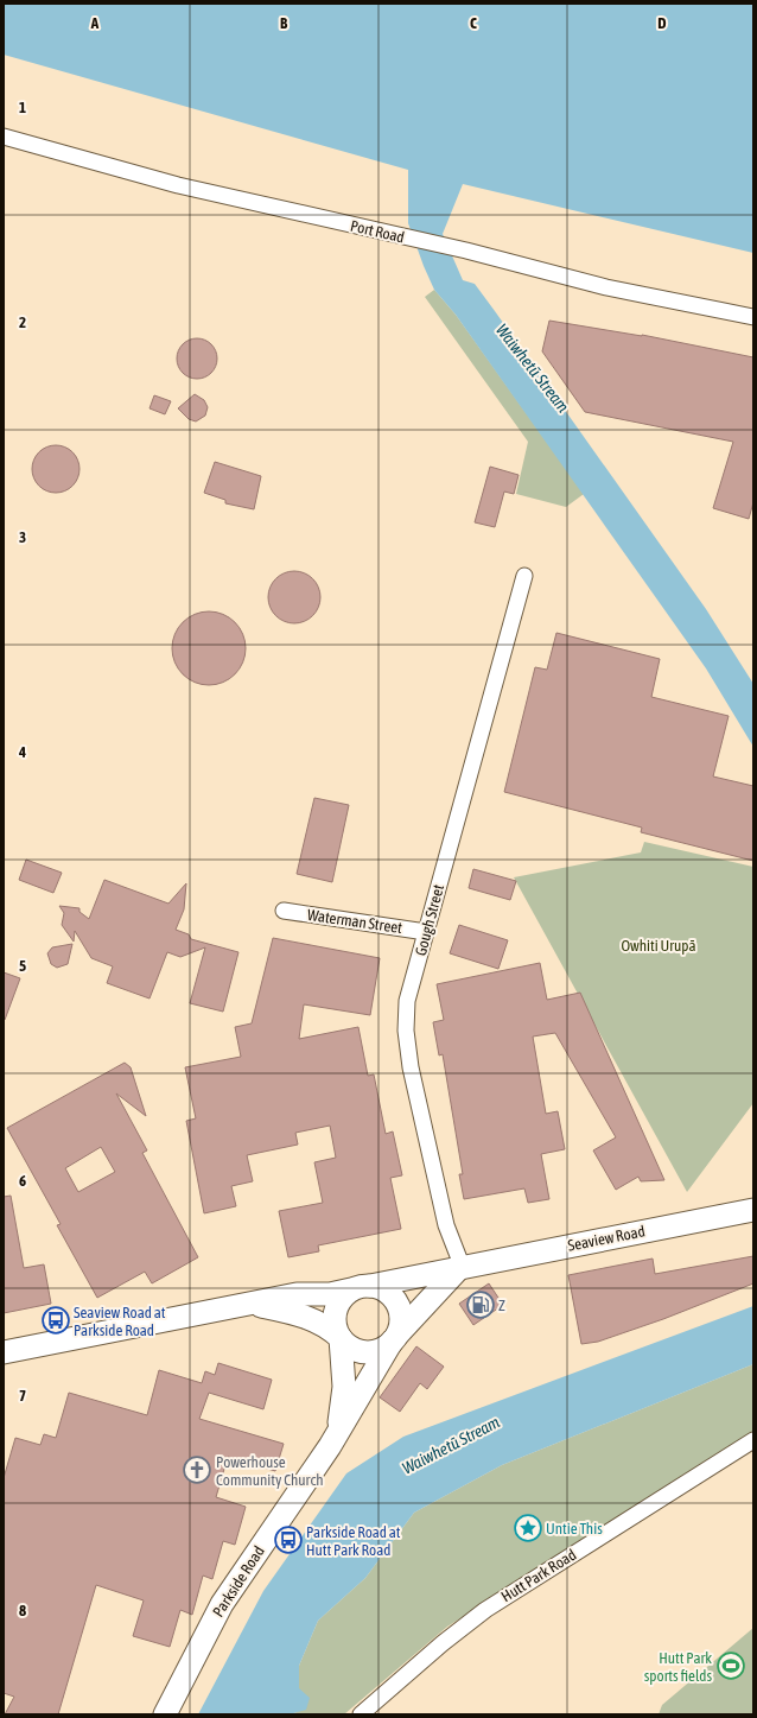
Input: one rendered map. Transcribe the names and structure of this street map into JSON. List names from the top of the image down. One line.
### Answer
{"streets":{"main road":["Seaview Road","Parkside Road"],"street":["Port Road","Gough Street","Waterman Street","Hutt Park Road"]},"crossings":[["Gough Street","Waterman Street"],["Gough Street","Seaview Road"],["Seaview Road","Parkside Road"]],"water":["Waiwhetū Stream"],"parks":["Owhiti Urupā"],"places":{"fuel station":["Z"],"bus stop":["Seaview Road at Parkside Road","Parkside Road at Hutt Park Road"],"church":["Powerhouse Community Church"],"place":["Untie This"],"sports":["Hutt Park sports fields"]},"grid":{"columns":["A","B","C","D"],"rows":["1","2","3","4","5","6","7","8"]}}
